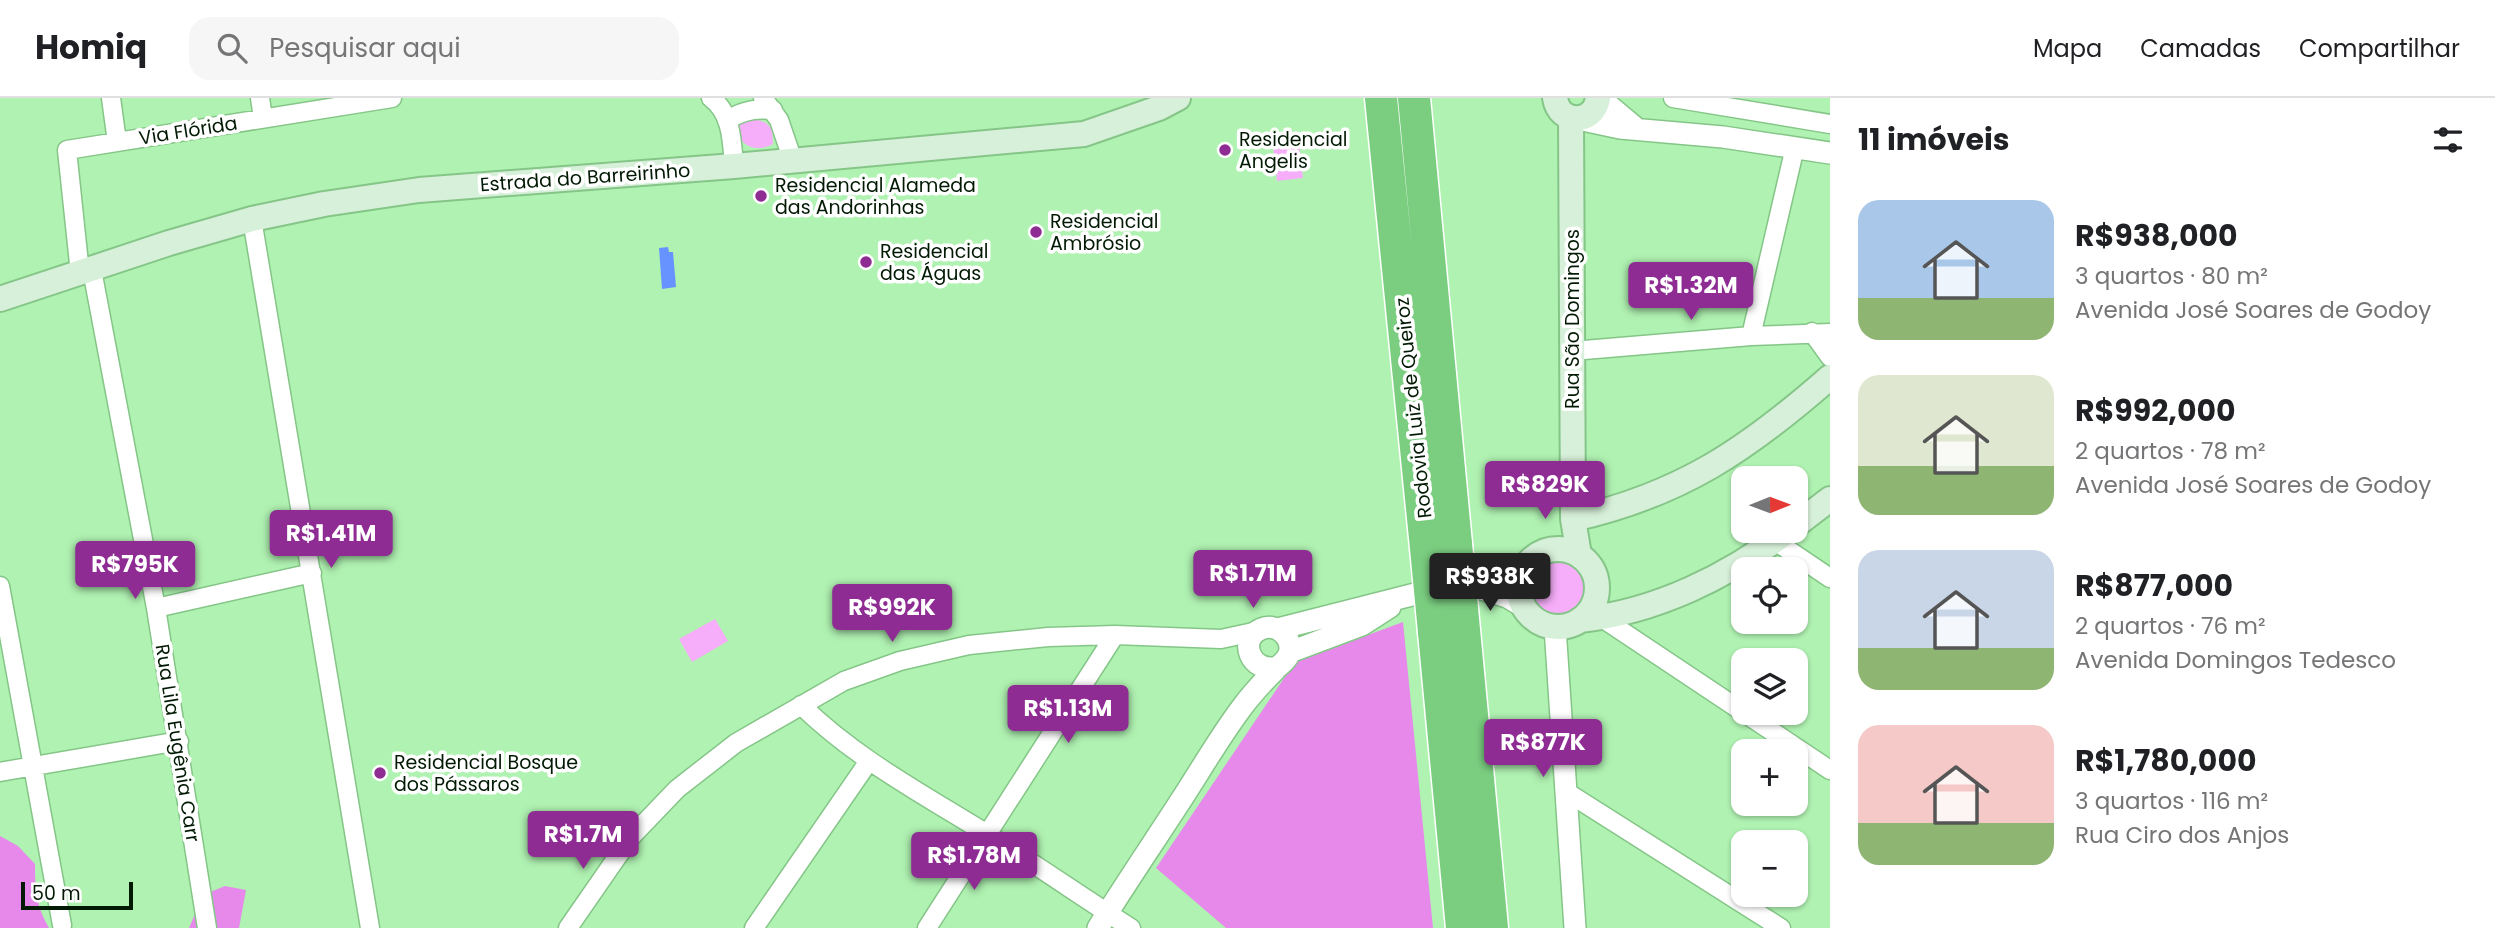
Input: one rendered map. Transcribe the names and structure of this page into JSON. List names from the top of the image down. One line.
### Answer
{"streets":{"highway":["Rodovia Luiz de Queiroz"],"main road":["Estrada do Barreirinho","Rua São Domingos"],"street":["Via Flórida","Rua Lila Eugênia Carr"]},"crossings":[["Via Flórida","Rua Lila Eugênia Carr"],["Estrada do Barreirinho","Rua Lila Eugênia Carr"]],"places":["Residencial Angelis","Residencial Alameda das Andorinhas","Residencial Ambrósio","Residencial das Águas","Residencial Bosque dos Pássaros"],"scale_bar":"50 m","north":"right","page":{"header":"Homiq","search":"Pesquisar aqui","nav":["Mapa","Camadas","Compartilhar"],"heading":"11 imóveis","list":[{"name":"R$938,000","note":"3 quartos · 80 m² · Avenida José Soares de Godoy"},{"name":"R$992,000","note":"2 quartos · 78 m² · Avenida José Soares de Godoy"},{"name":"R$877,000","note":"2 quartos · 76 m² · Avenida Domingos Tedesco"},{"name":"R$1,780,000","note":"3 quartos · 116 m² · Rua Ciro dos Anjos"}],"price":["R$1.32M","R$829K","R$1.41M","R$795K","R$1.71M","R$938K","R$992K","R$1.13M","R$877K","R$1.7M","R$1.78M"],"map_buttons":["+","−"],"scale":"50 m"}}
